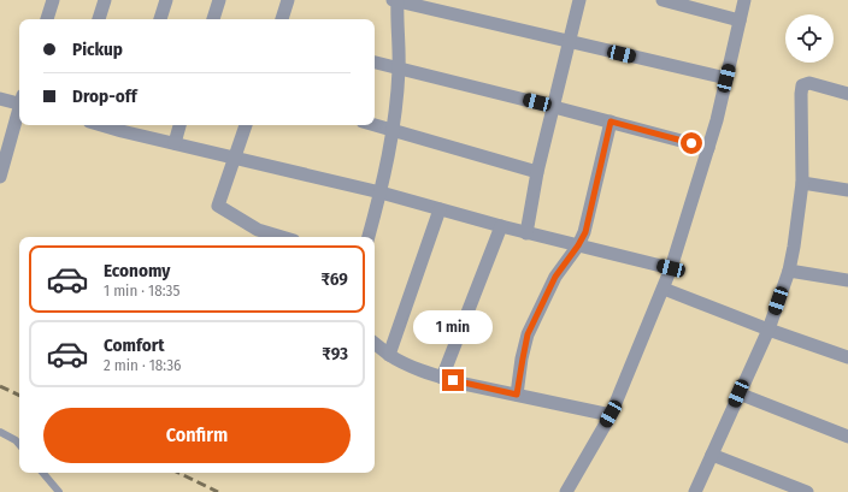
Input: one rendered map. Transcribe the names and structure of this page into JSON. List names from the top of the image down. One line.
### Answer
{"page":{"banner":["Pickup","Drop-off"],"list":[{"name":"Economy","note":"1 min · 18:35","value":"₹69"},{"name":"Comfort","note":"2 min · 18:36","value":"₹93"}],"bubble":"1 min","buttons":"Confirm"}}
